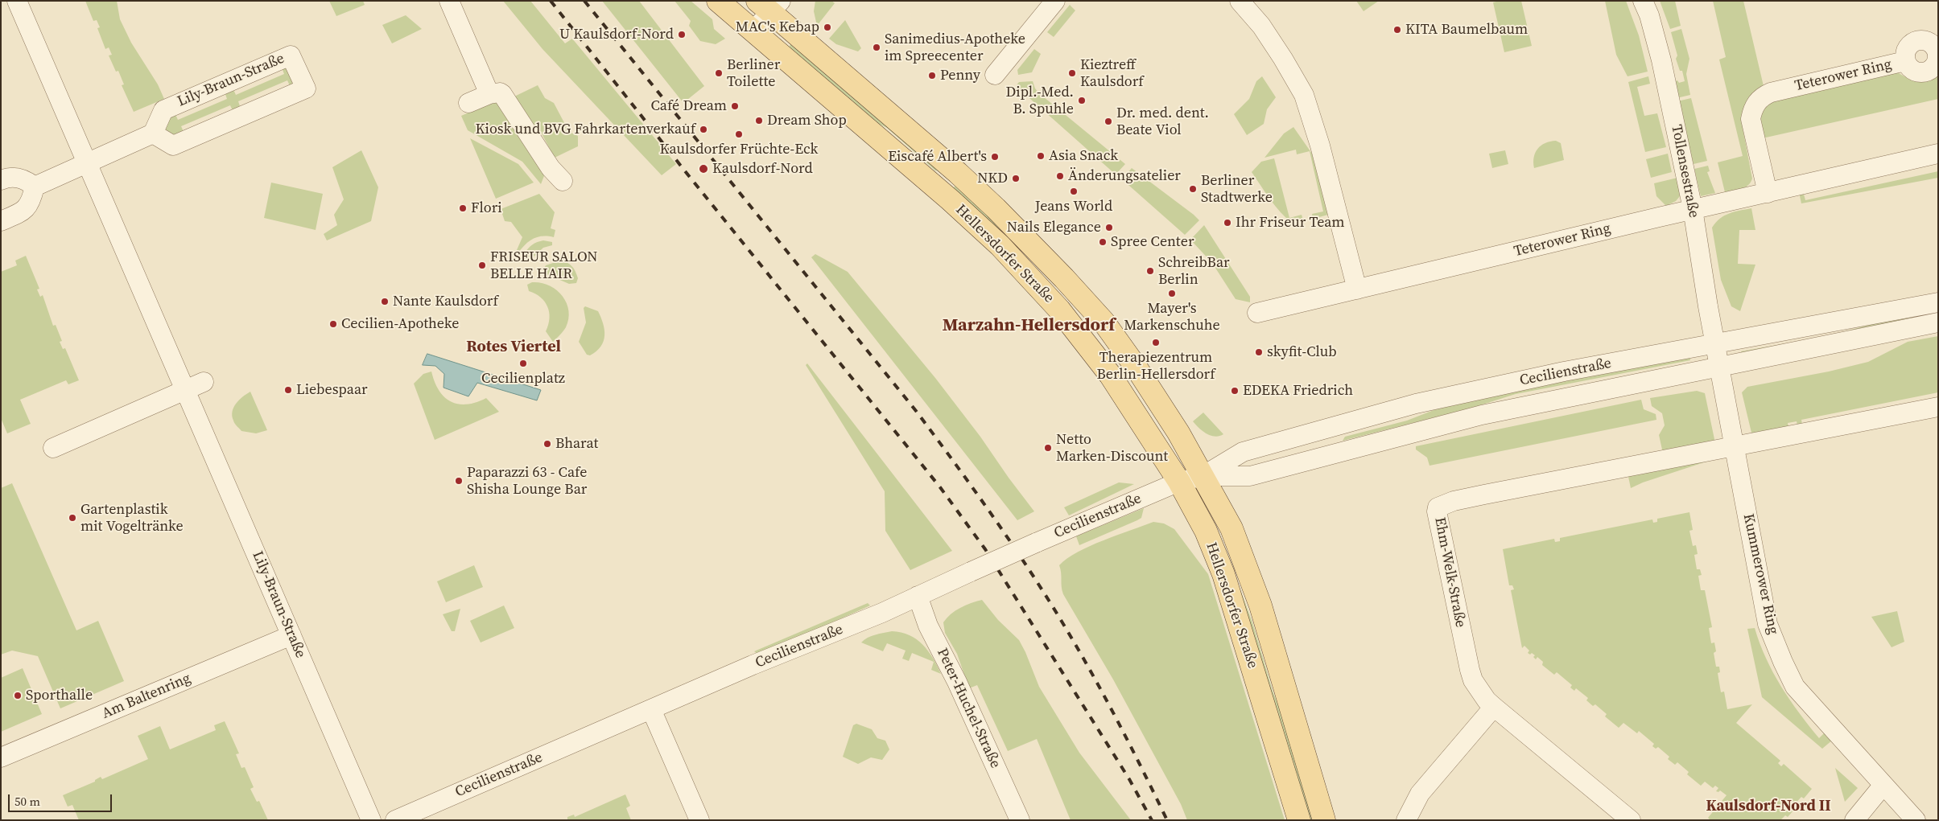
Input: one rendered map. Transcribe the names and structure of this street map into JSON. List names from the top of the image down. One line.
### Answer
{"streets":{"main road":["Hellersdorfer Straße"],"street":["Teterower Ring","Lily-Braun-Straße","Tollensestraße","Cecilienstraße","Ehm-Welk-Straße","Kummerower Ring","Am Baltenring","Peter-Huchel-Straße"]},"crossings":[["Teterower Ring","Tollensestraße"],["Lily-Braun-Straße","Am Baltenring"],["Tollensestraße","Cecilienstraße"],["Tollensestraße","Kummerower Ring"],["Hellersdorfer Straße","Cecilienstraße"],["Cecilienstraße","Kummerower Ring"],["Cecilienstraße","Peter-Huchel-Straße"],["Ehm-Welk-Straße","Kummerower Ring"]],"districts":["Marzahn-Hellersdorf","Rotes Viertel","Kaulsdorf-Nord II"],"places":["MAC's Kebap","KITA Baumelbaum","U Kaulsdorf-Nord","Sanimedius-Apotheke im Spreecenter","Berliner Toilette","Kieztreff Kaulsdorf","Penny","Dipl.-Med. B. Spuhle","Café Dream","Dream Shop","Dr. med. dent. Beate Viol","Kiosk und BVG Fahrkartenverkauf","Kaulsdorfer Früchte-Eck","Asia Snack","Eiscafé Albert's","Kaulsdorf-Nord","Änderungsatelier","NKD","Berliner Stadtwerke","Jeans World","Flori","Ihr Friseur Team","Nails Elegance","Spree Center","FRISEUR SALON BELLE HAIR","SchreibBar Berlin","Mayer's Markenschuhe","Nante Kaulsdorf","Cecilien-Apotheke","Therapiezentrum Berlin-Hellersdorf","skyfit-Club","Cecilienplatz","Liebespaar","EDEKA Friedrich","Bharat","Netto Marken-Discount","Paparazzi 63 - Cafe Shisha Lounge Bar","Gartenplastik mit Vogeltränke","Sporthalle"],"scale_bar":"50 m"}
